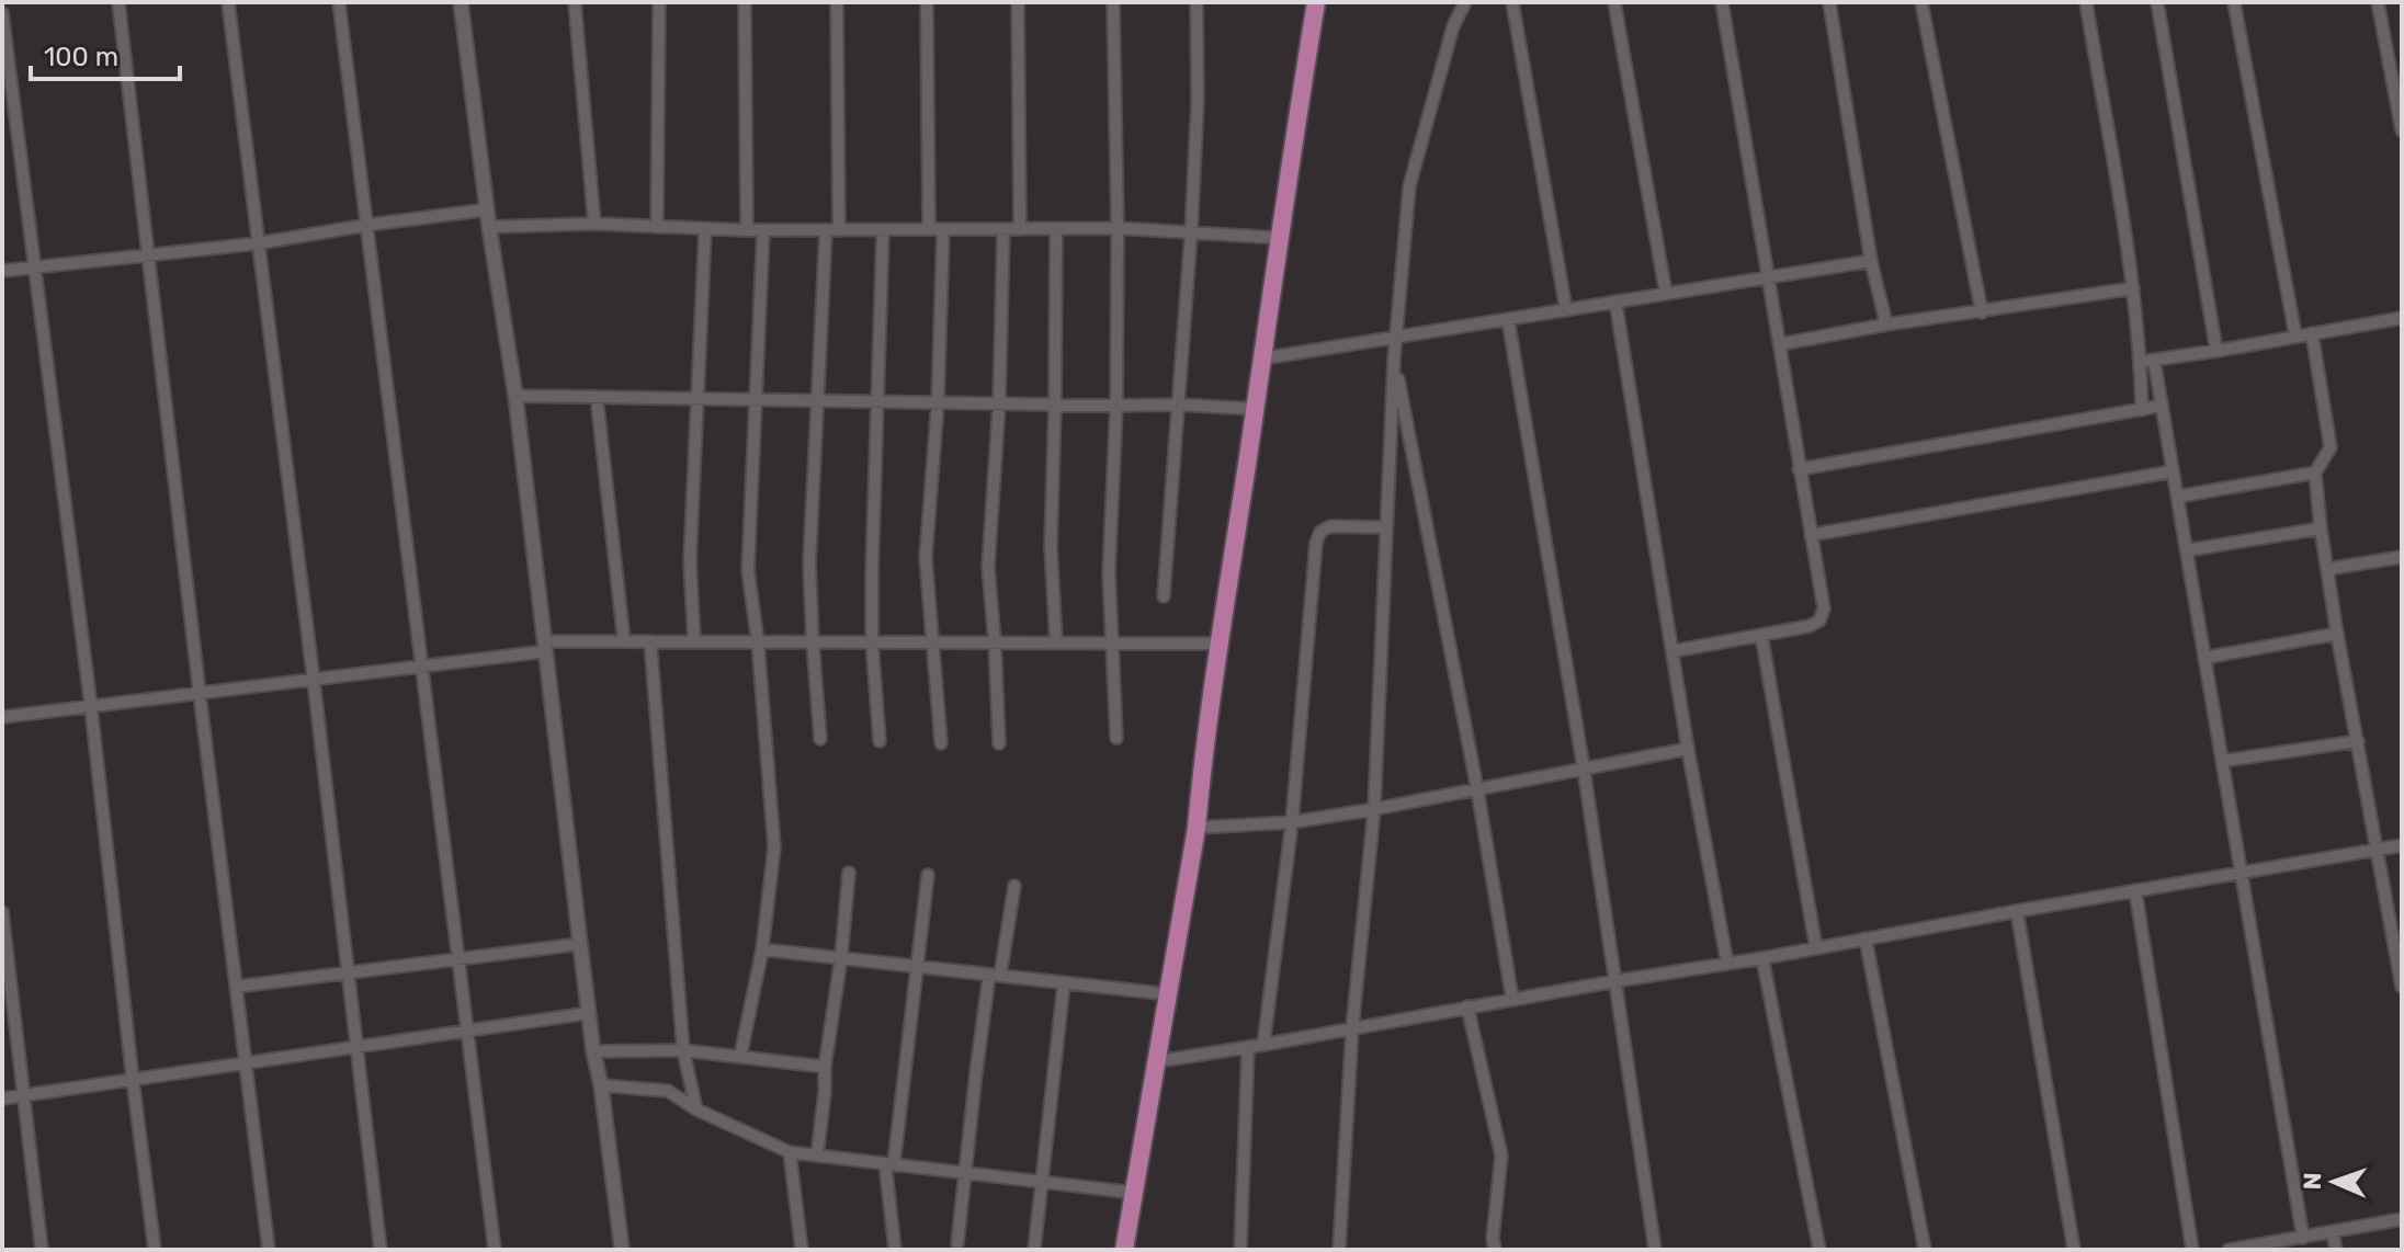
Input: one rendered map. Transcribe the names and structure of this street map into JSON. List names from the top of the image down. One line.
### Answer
{"scale_bar":"100 m","north":"left"}
